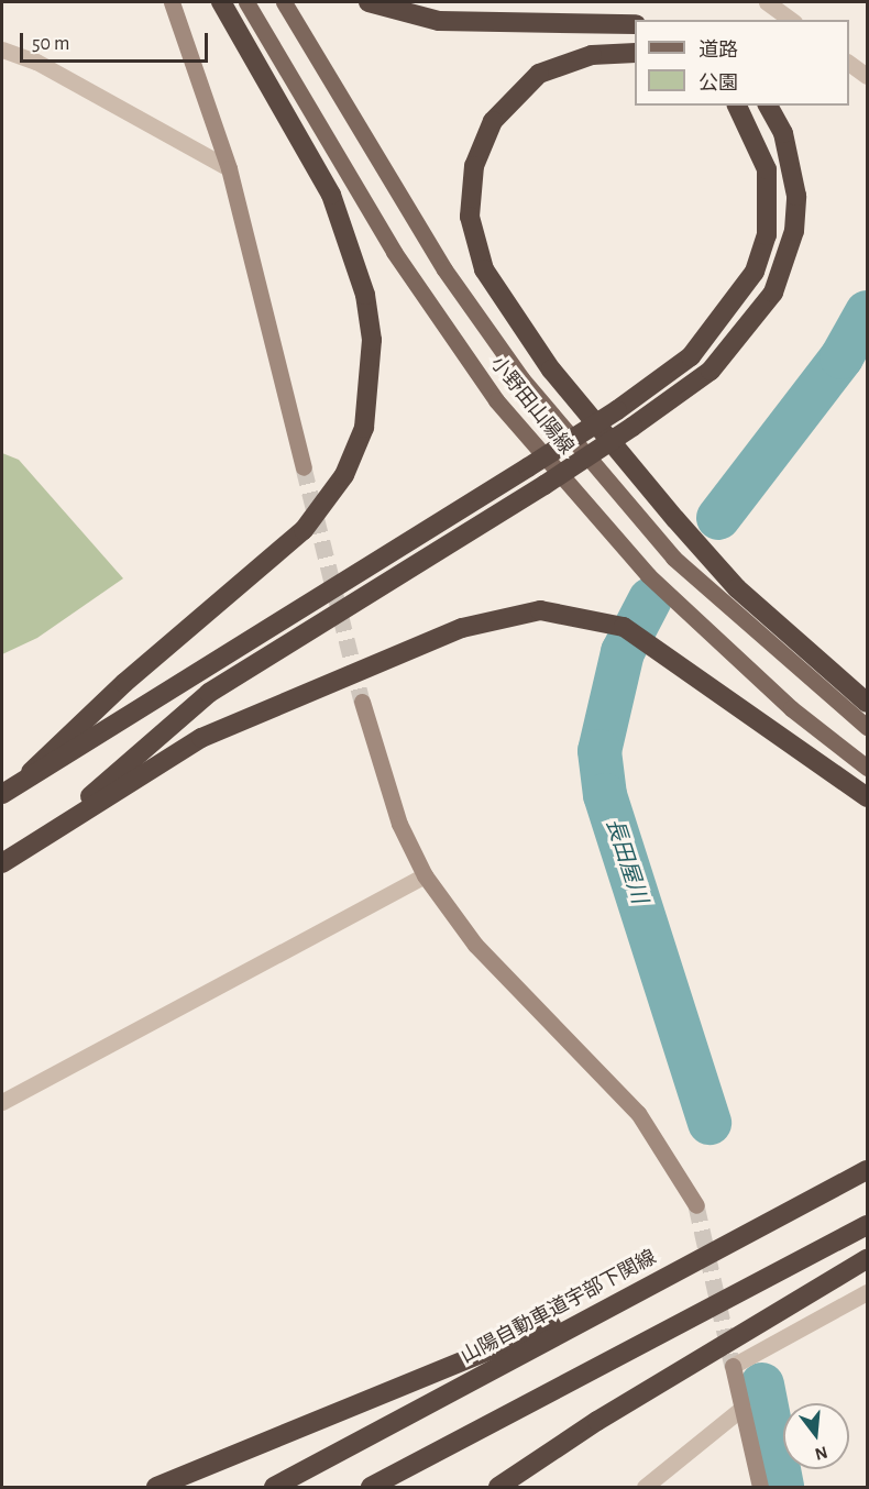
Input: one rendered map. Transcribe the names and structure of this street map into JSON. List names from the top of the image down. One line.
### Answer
{"streets":{"highway":["山陽自動車道宇部下関線"],"main road":["小野田山陽線"]},"water":["長田屋川"],"legend":["道路","公園"],"scale_bar":"50 m","north":"bottom"}
